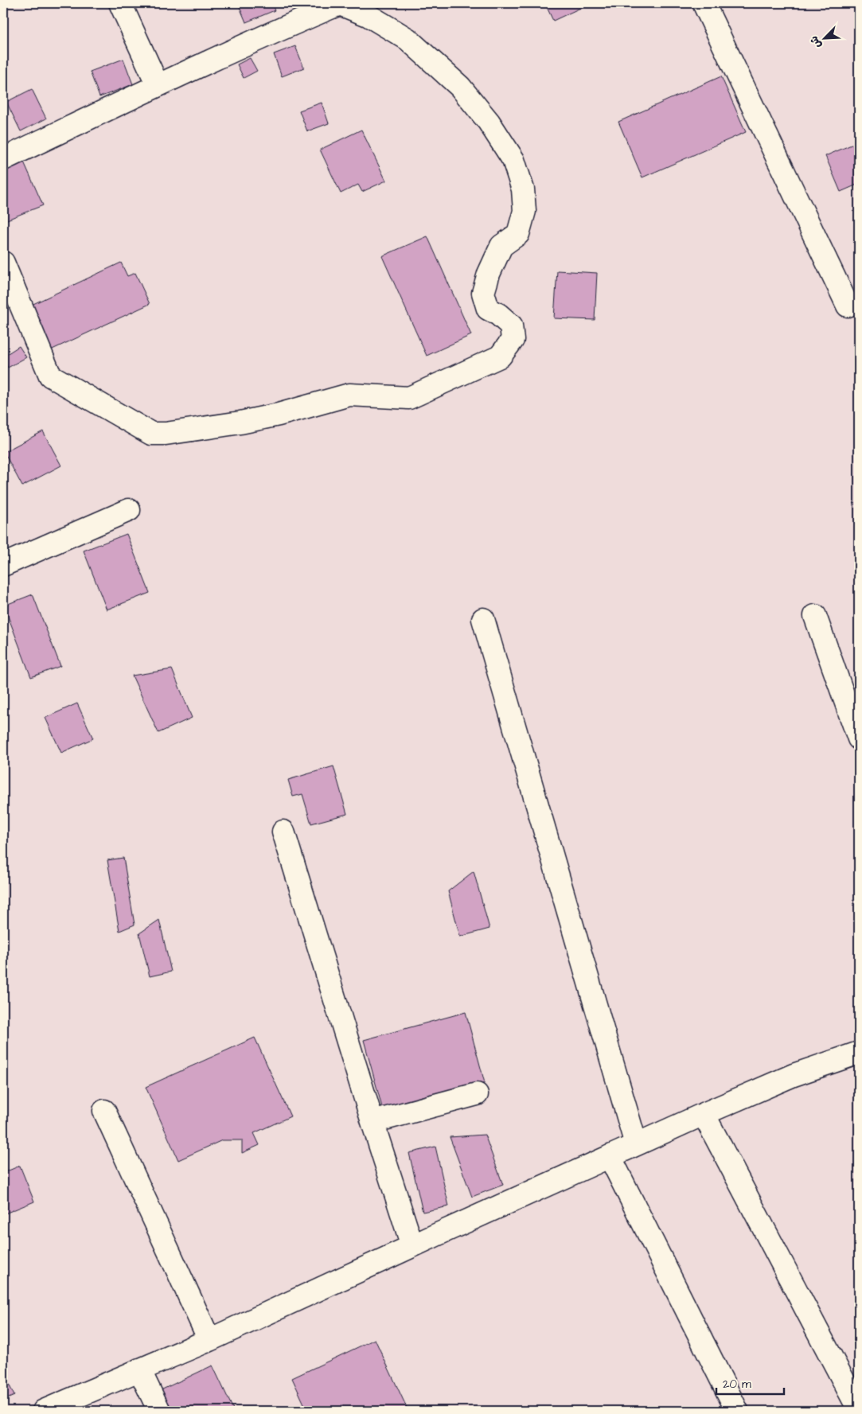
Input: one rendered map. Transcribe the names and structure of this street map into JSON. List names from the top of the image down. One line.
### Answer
{"scale_bar":"20 m","north":"bottom left"}
